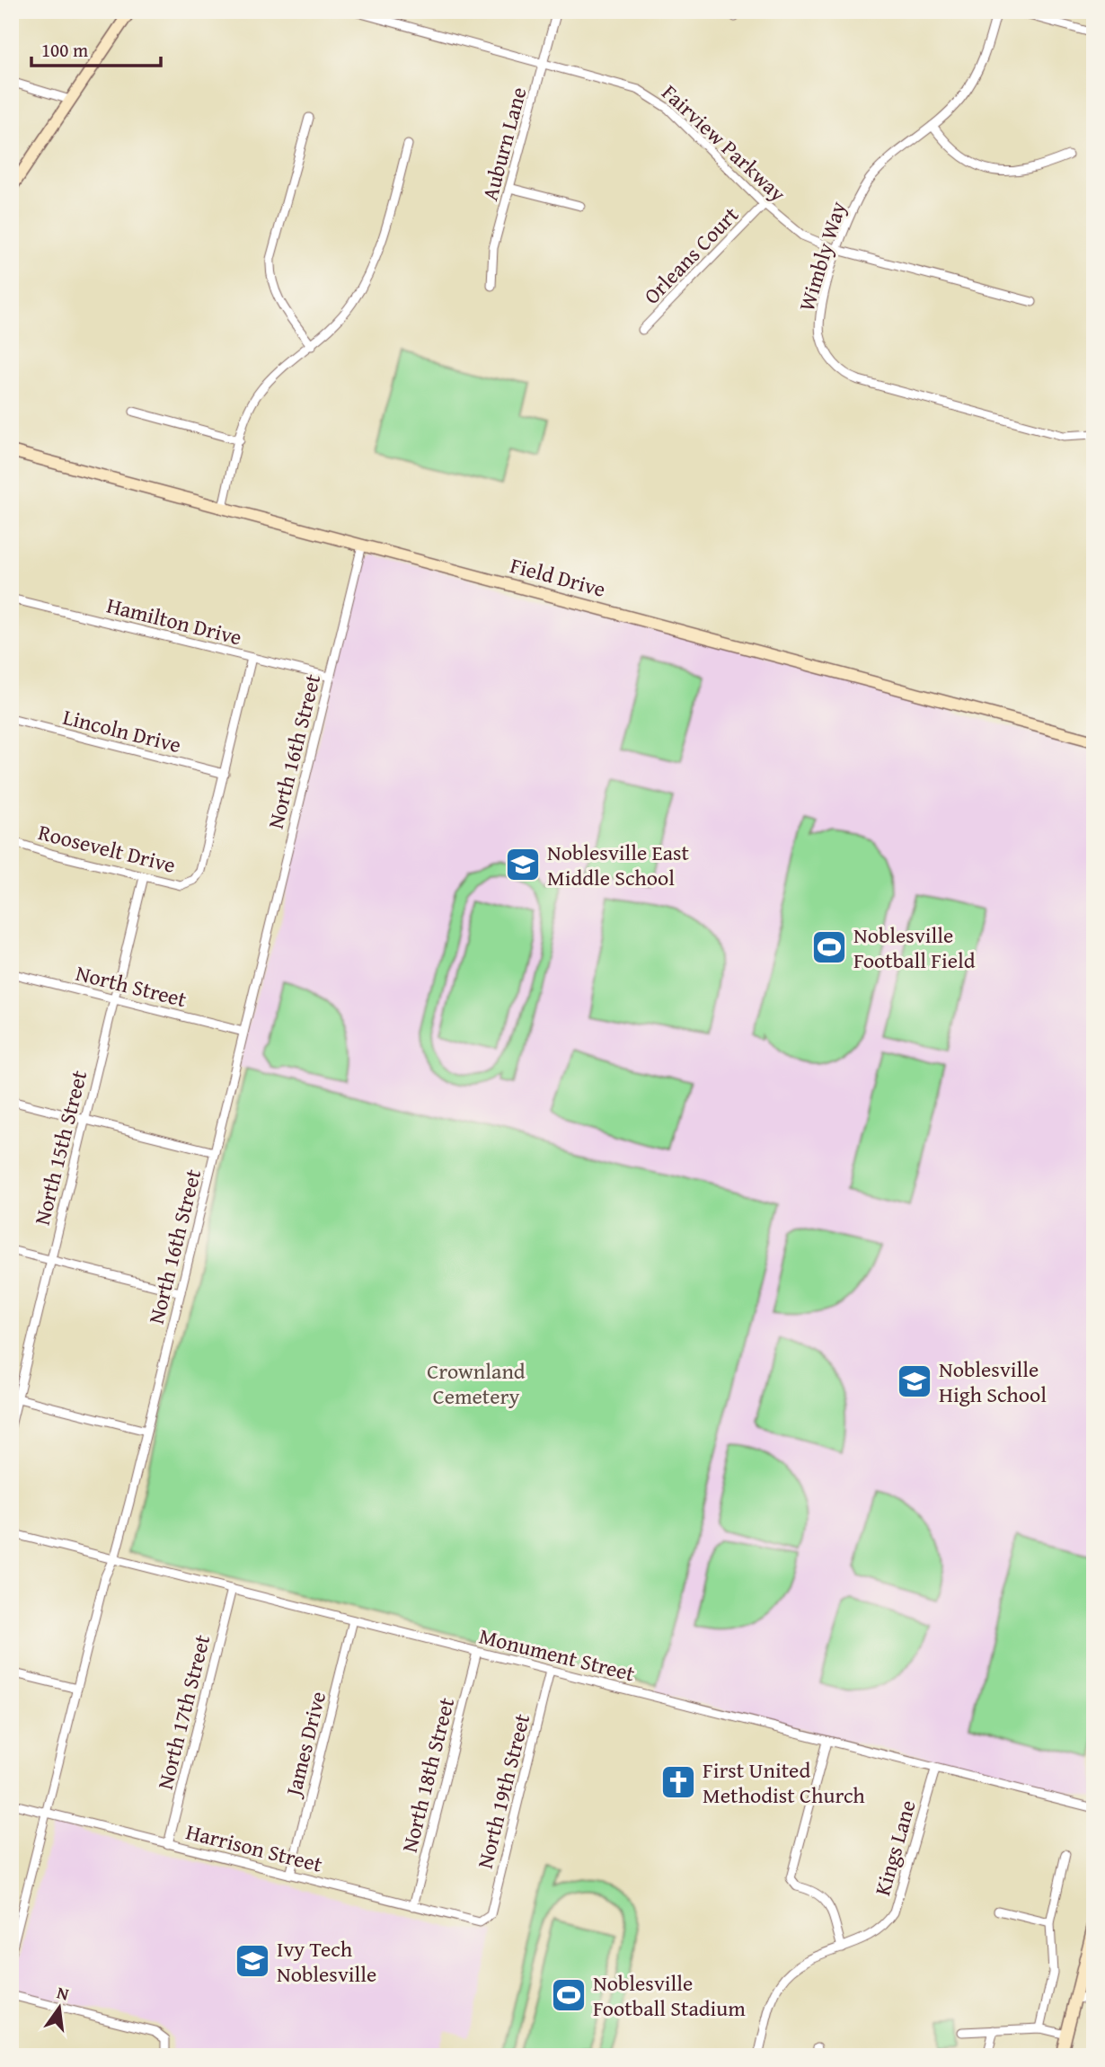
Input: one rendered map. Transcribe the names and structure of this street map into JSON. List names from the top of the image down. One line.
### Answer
{"streets":{"street":["Fairview Parkway","Auburn Lane","Orleans Court","Wimbly Way","Field Drive","Hamilton Drive","Lincoln Drive","North 16th Street","Roosevelt Drive","North Street","North 15th Street","Monument Street","North 17th Street","James Drive","North 18th Street","North 19th Street","Harrison Street","Kings Lane"]},"crossings":[["Fairview Parkway","Auburn Lane"],["Fairview Parkway","Orleans Court"],["Fairview Parkway","Wimbly Way"],["Field Drive","North 16th Street"],["Hamilton Drive","North 16th Street"],["Lincoln Drive","Roosevelt Drive"],["North 16th Street","North Street"],["North 16th Street","Monument Street"],["North 16th Street","Harrison Street"],["Roosevelt Drive","North 15th Street"],["North Street","North 15th Street"],["Monument Street","North 17th Street"],["Monument Street","James Drive"],["Monument Street","North 18th Street"],["Monument Street","North 19th Street"],["Monument Street","Kings Lane"],["North 17th Street","Harrison Street"],["James Drive","Harrison Street"],["North 18th Street","Harrison Street"],["North 19th Street","Harrison Street"]],"parks":["Crownland Cemetery"],"places":{"school or university":["Noblesville East Middle School","Noblesville High School","Ivy Tech Noblesville"],"sports":["Noblesville Football Field","Noblesville Football Stadium"],"church":["First United Methodist Church"]},"scale_bar":"100 m","north":"top"}
